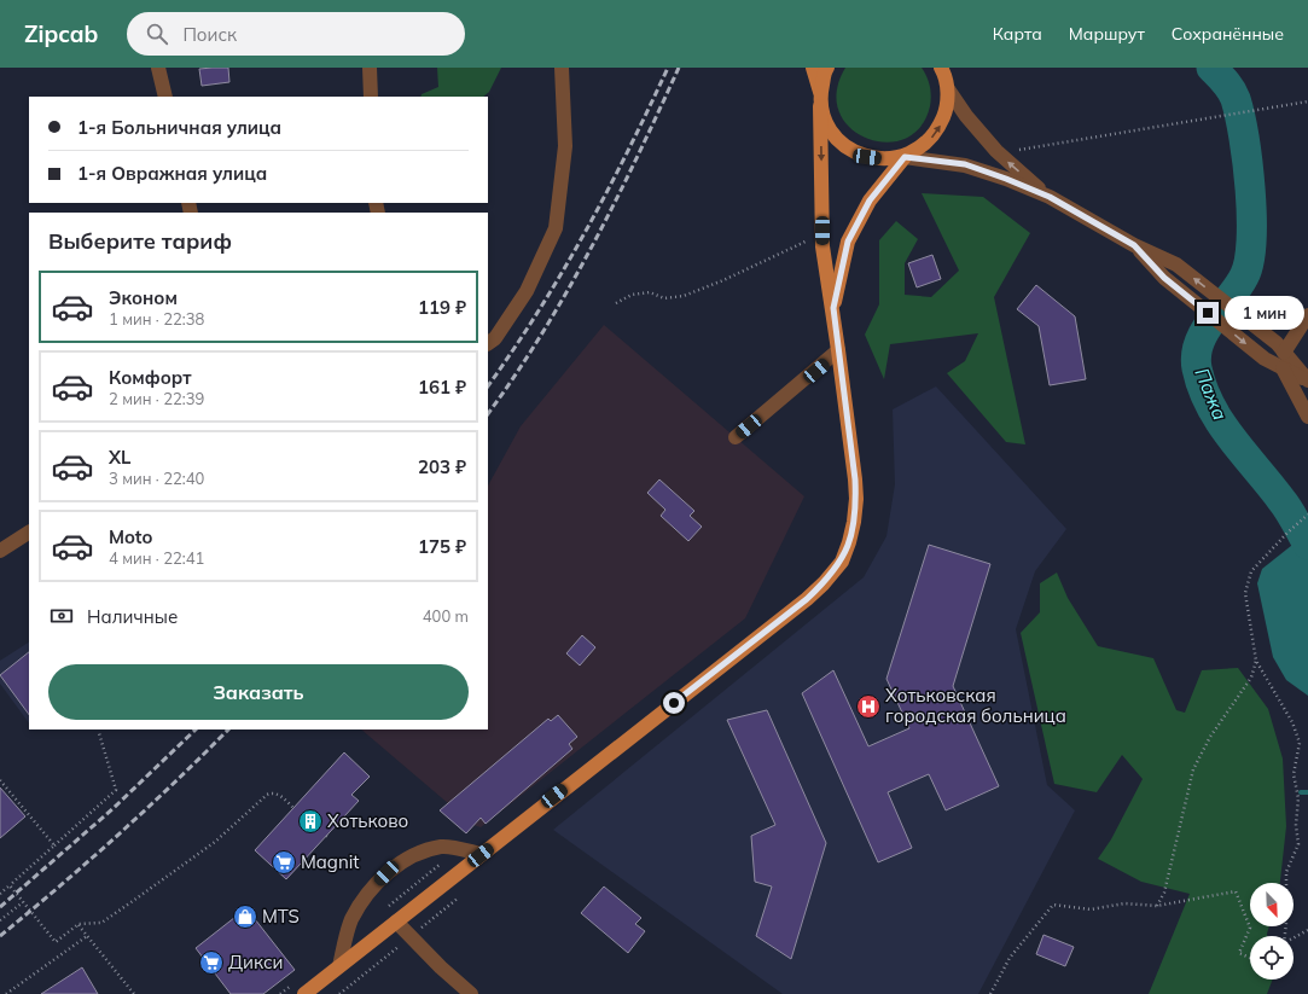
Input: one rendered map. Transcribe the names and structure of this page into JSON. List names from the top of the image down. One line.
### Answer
{"water":["Пажа"],"places":{"hospital":["Хотьковская городская больница"],"building":["Хотьково"],"supermarket":["Magnit","Дикси"],"shop":["MTS"]},"north":"bottom right","page":{"header":"Zipcab","search":"Поиск","nav":["Карта","Маршрут","Сохранённые"],"banner":["1-я Больничная улица","1-я Овражная улица"],"heading":"Выберите тариф","list":[{"name":"Эконом","note":"1 мин · 22:38","value":"119 ₽"},{"name":"Комфорт","note":"2 мин · 22:39","value":"161 ₽"},{"name":"XL","note":"3 мин · 22:40","value":"203 ₽"},{"name":"Moto","note":"4 мин · 22:41","value":"175 ₽"}],"bubble":"1 мин","pay":["Наличные","400 m"],"buttons":"Заказать"}}
